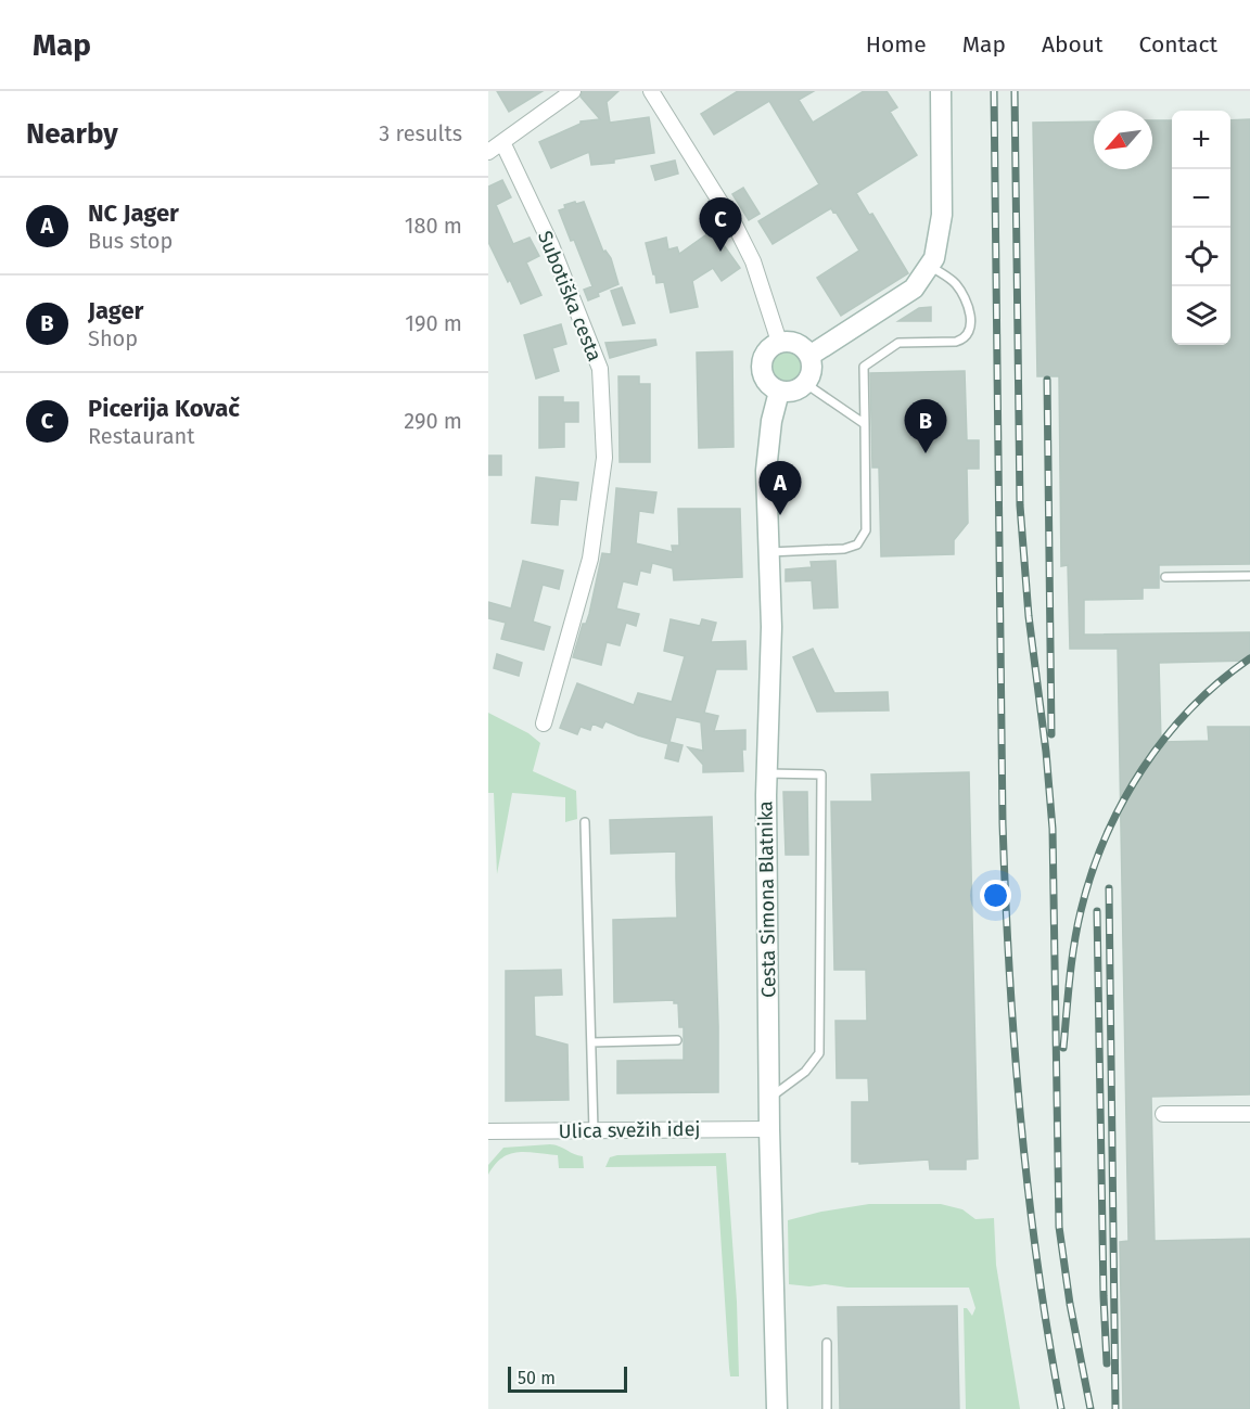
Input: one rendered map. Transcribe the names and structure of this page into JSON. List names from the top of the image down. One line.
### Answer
{"streets":{"street":["Subotiška cesta","Cesta Simona Blatnika","Ulica svežih idej"]},"crossings":[["Cesta Simona Blatnika","Ulica svežih idej"]],"scale_bar":"50 m","north":"bottom left","page":{"header":"Map","nav":["Home","Map","About","Contact"],"heading":["Nearby","3 results"],"map_buttons":["+","−"],"list":[{"mark":"A","name":"NC Jager","note":"Bus stop","value":"180 m"},{"mark":"B","name":"Jager","note":"Shop","value":"190 m"},{"mark":"C","name":"Picerija Kovač","note":"Restaurant","value":"290 m"}],"pins":["C","B","A"],"scale":"50 m"}}
